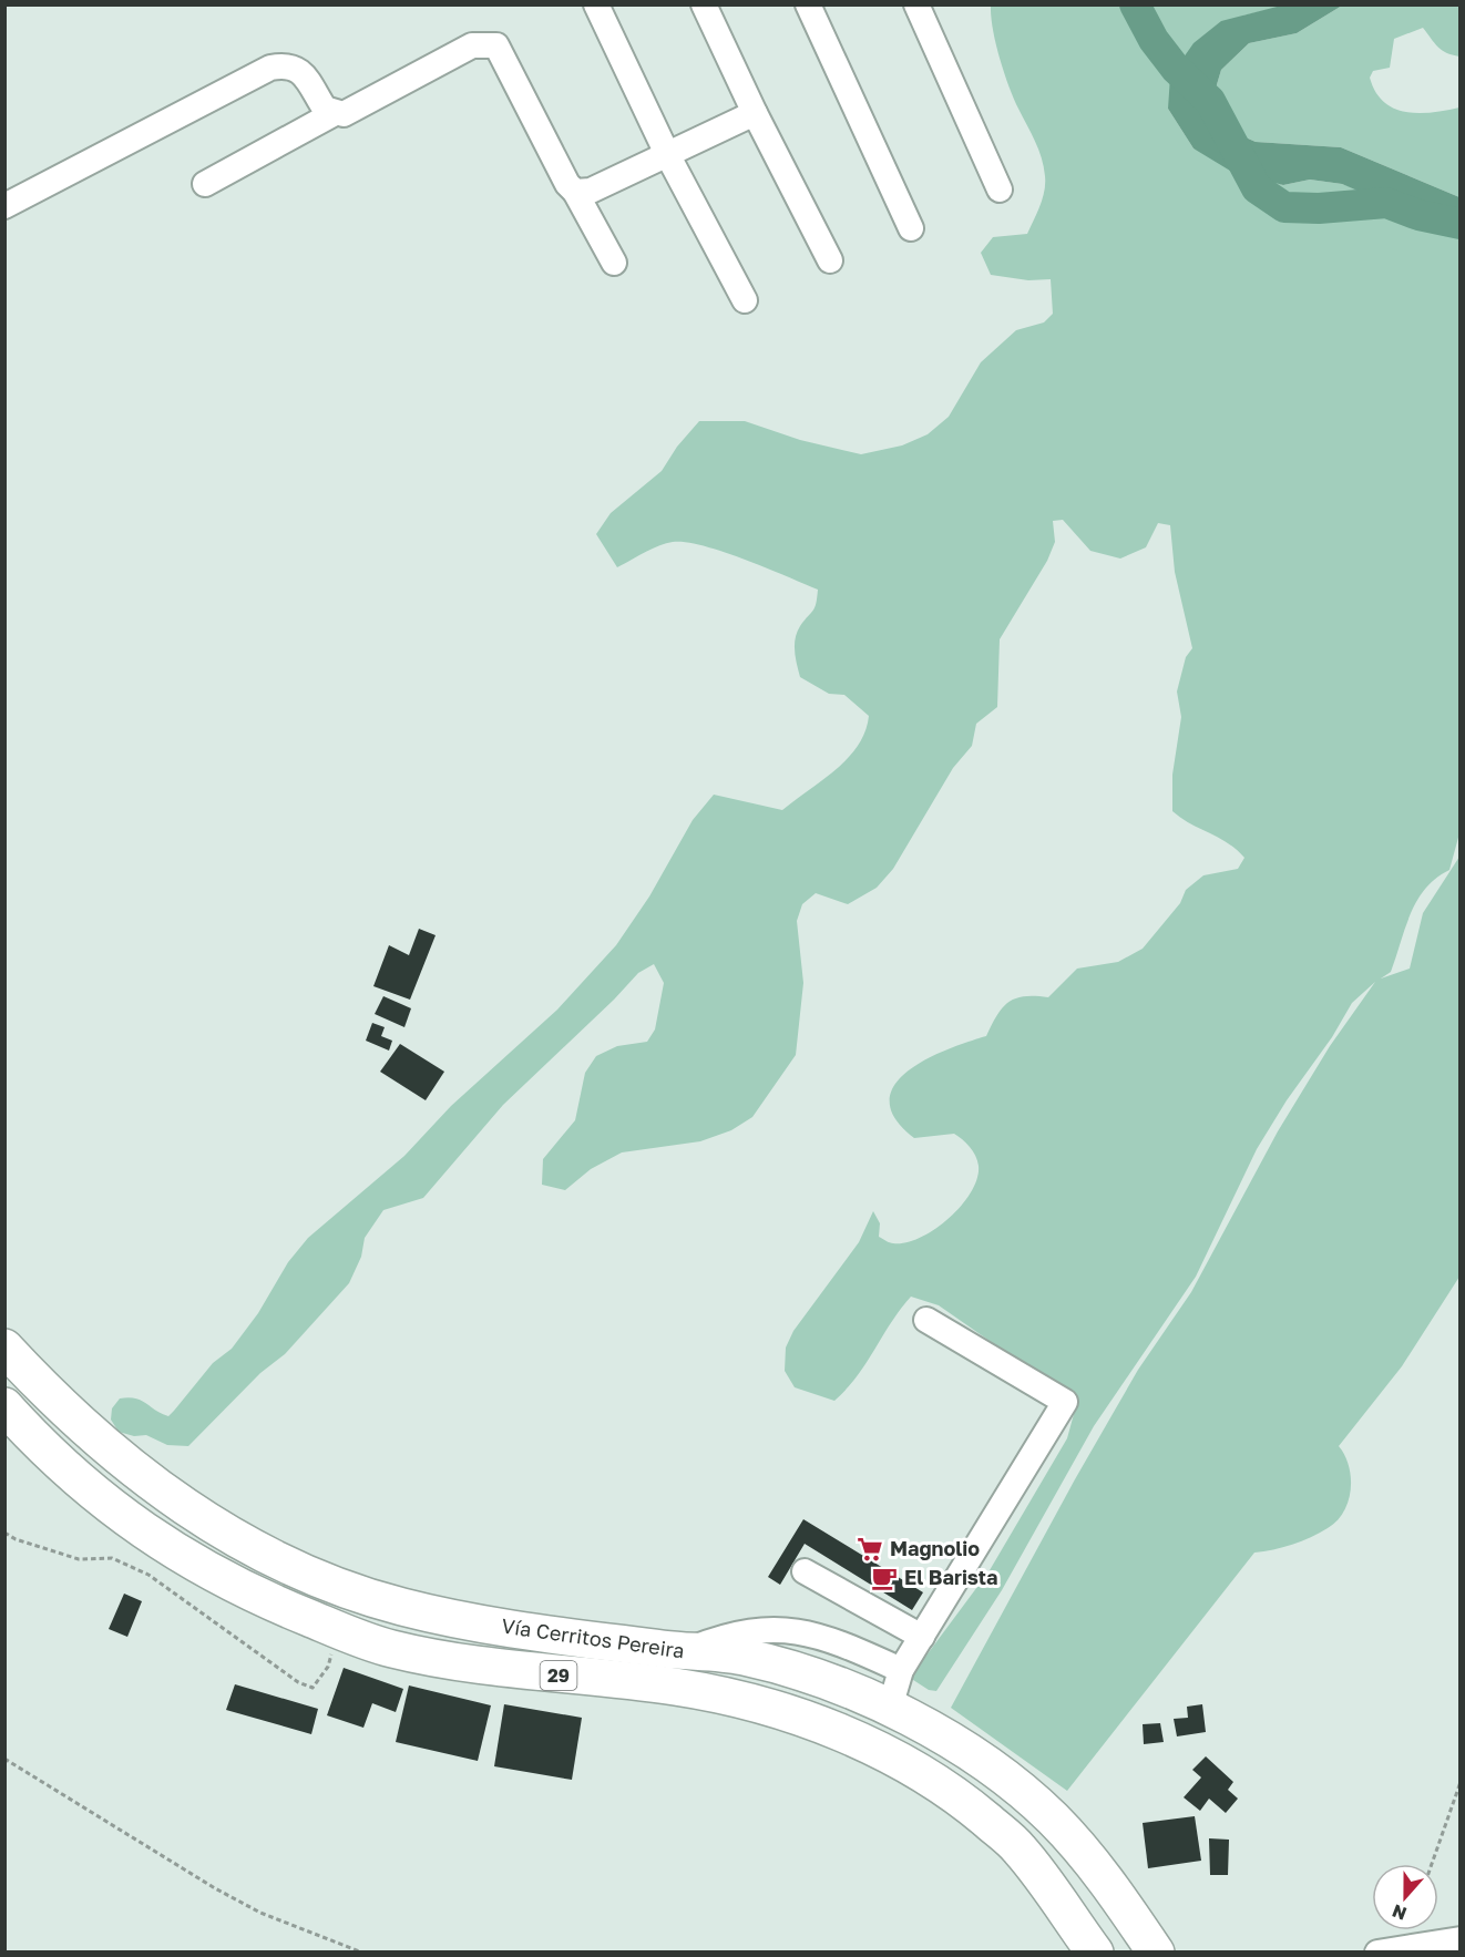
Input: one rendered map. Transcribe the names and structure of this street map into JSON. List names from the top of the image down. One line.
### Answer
{"streets":{"highway":["Vía Cerritos Pereira","29"]},"places":{"supermarket":["Magnolio"],"cafe":["El Barista"]},"north":"bottom"}
